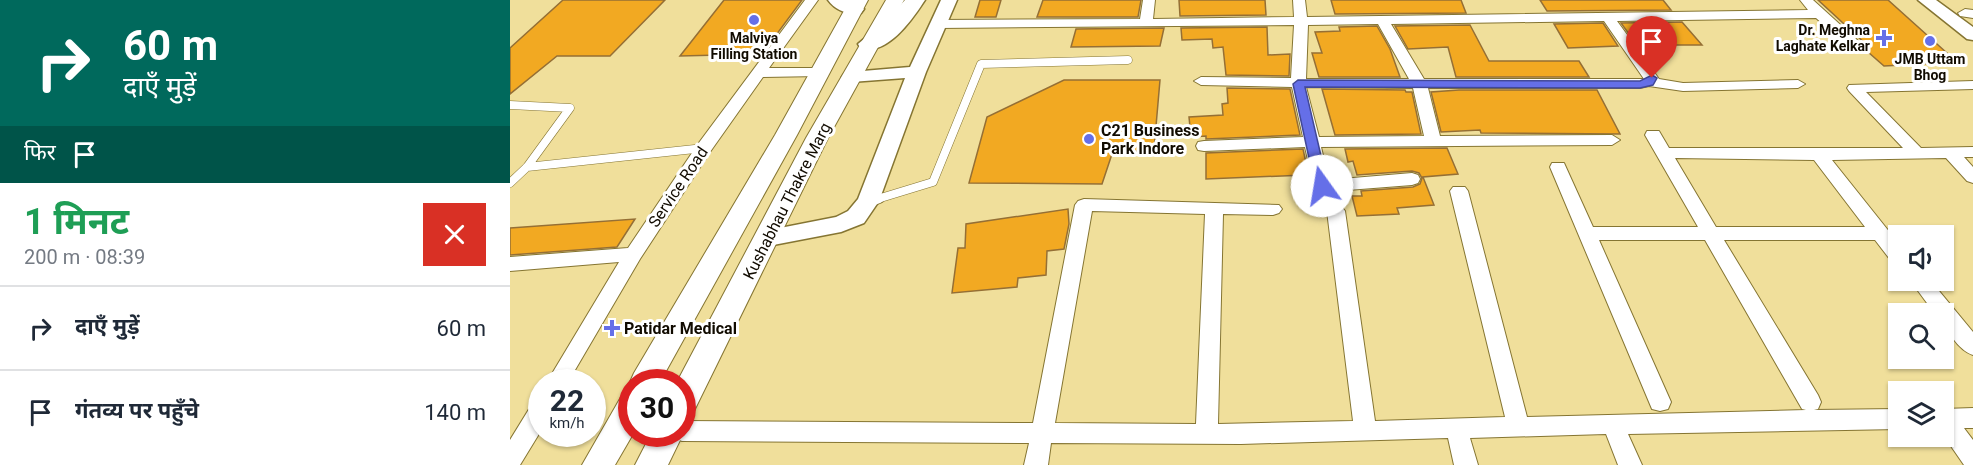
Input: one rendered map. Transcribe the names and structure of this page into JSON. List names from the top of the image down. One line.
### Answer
{"streets":{"main road":["Kushabhau Thakre Marg"],"street":["Service Road"]},"places":{"other":["Malviya Filling Station","JMB Uttam Bhog","C21 Business Park Indore"],"health":["Dr. Meghna Laghate Kelkar","Patidar Medical"]},"page":{"turn":["60 m","दाएँ मुड़ें"],"then":"फिर","heading":["1 मिनट","200 m · 08:39"],"list":[{"name":"दाएँ मुड़ें","value":"60 m"},{"name":"गंतव्य पर पहुँचे","value":"140 m"}],"speed":"22 km/h","limit":"30"}}
